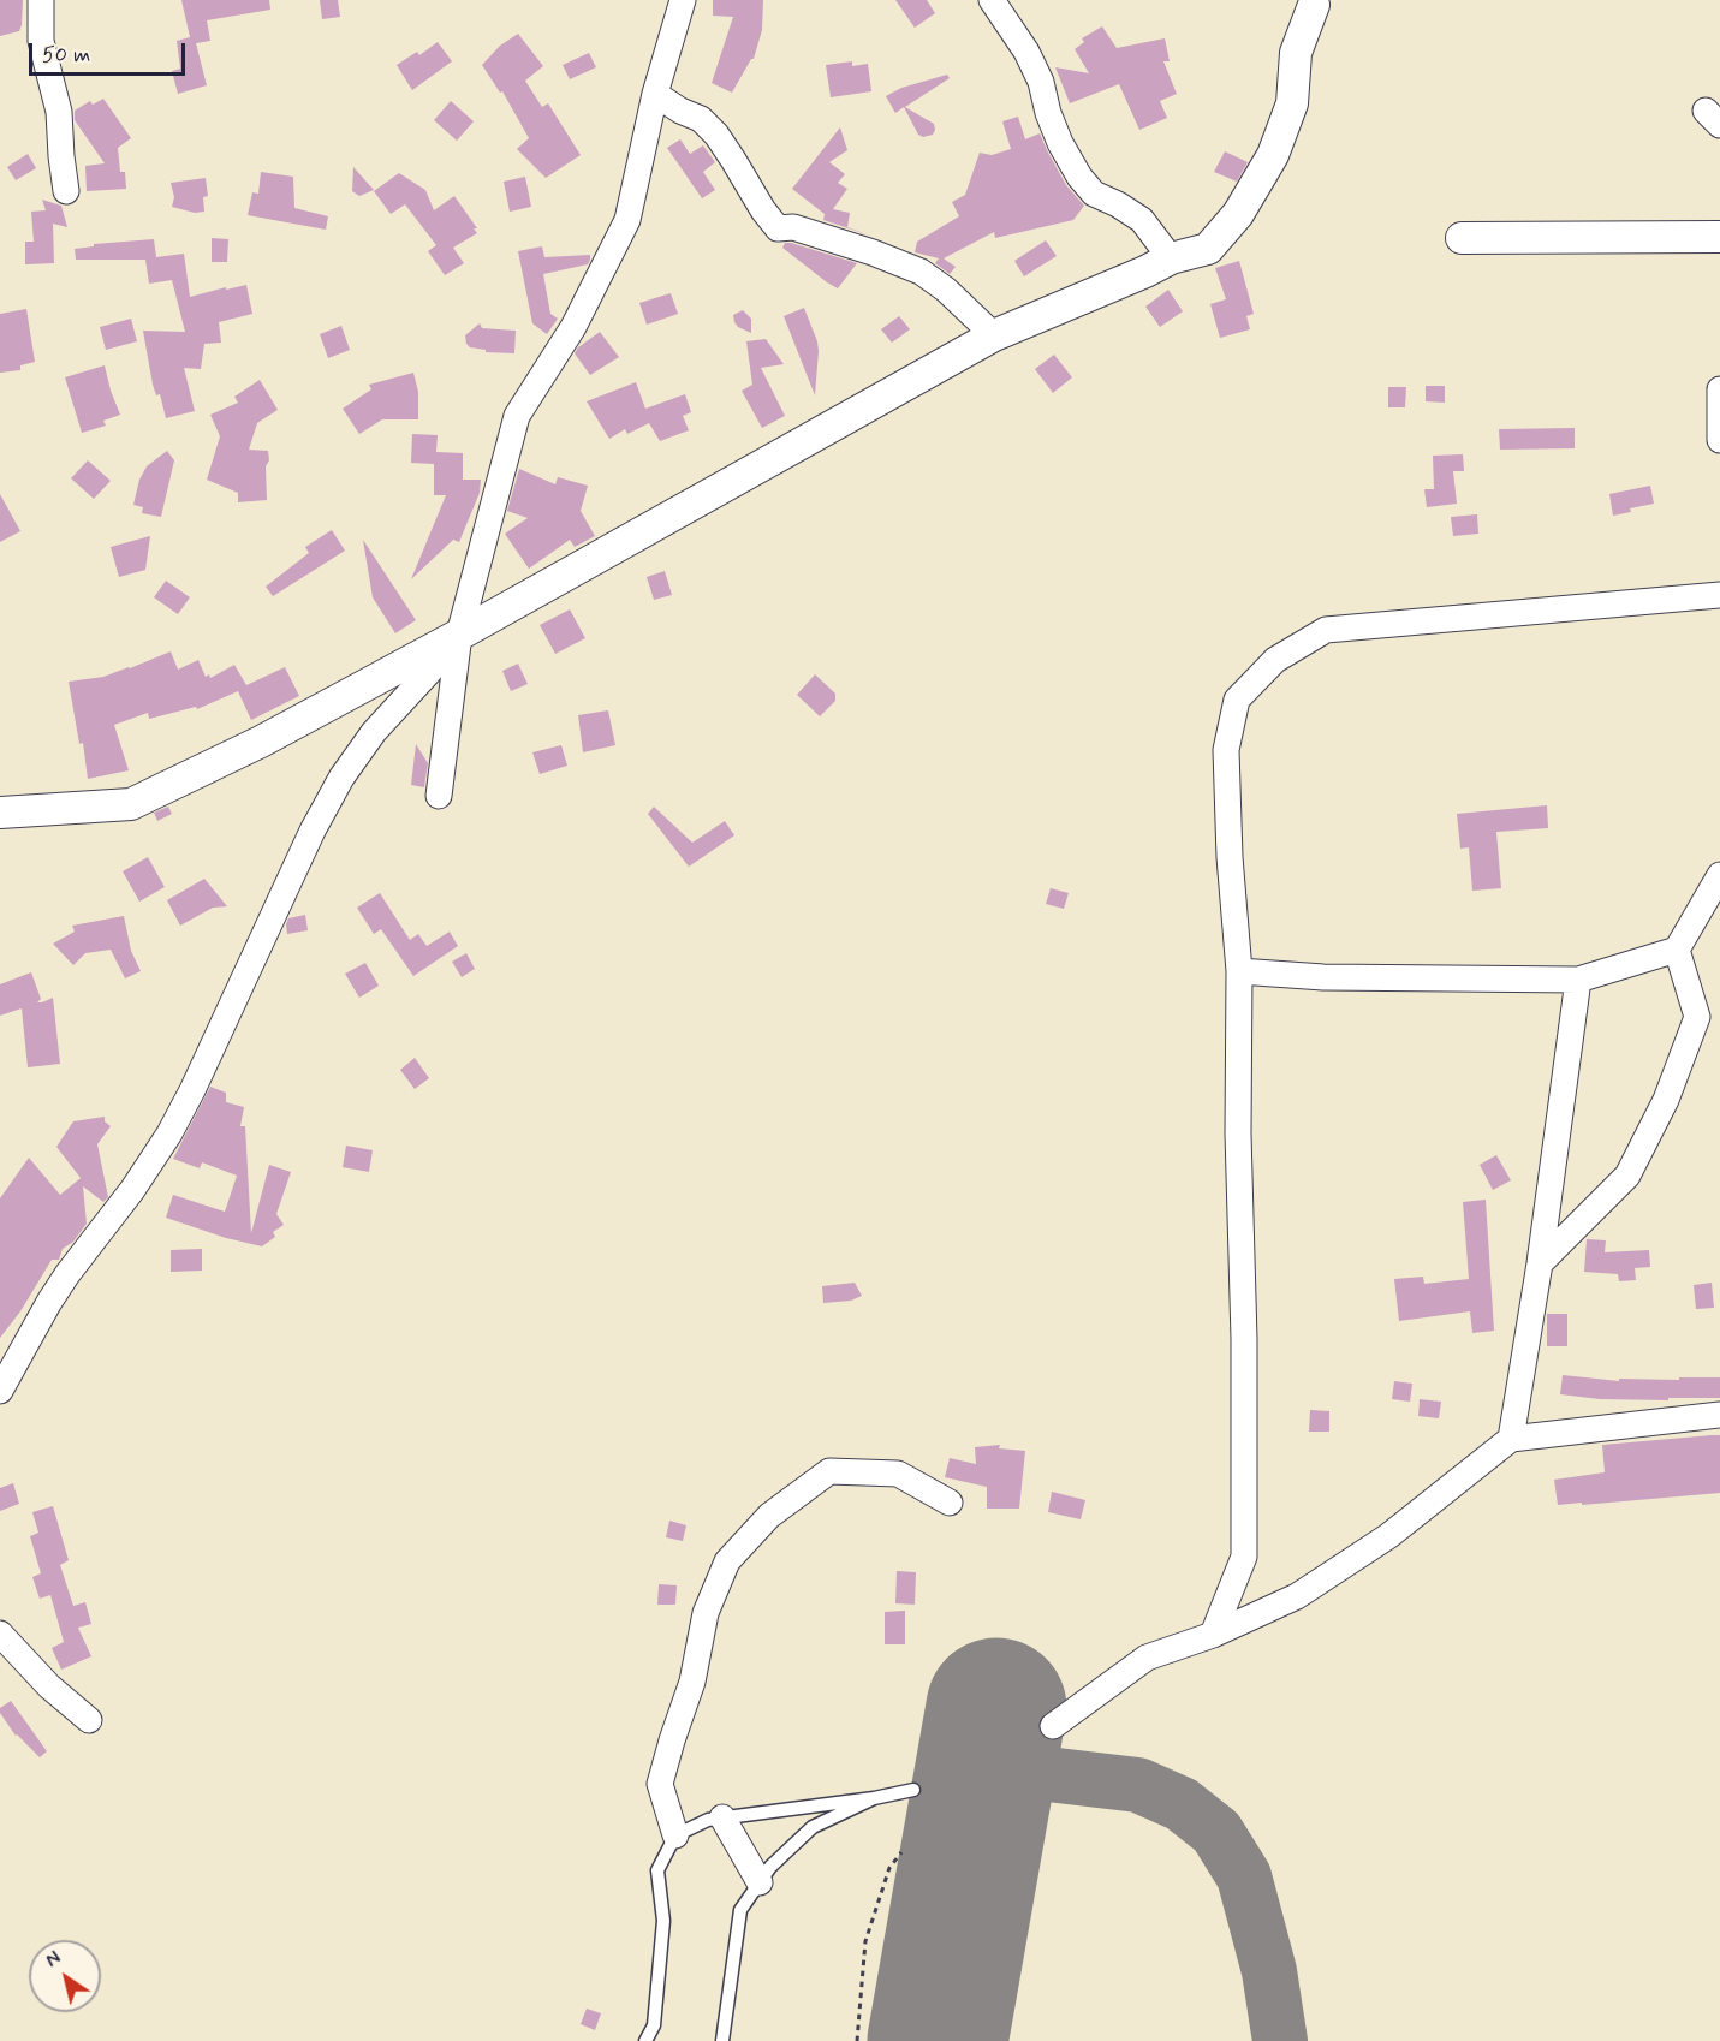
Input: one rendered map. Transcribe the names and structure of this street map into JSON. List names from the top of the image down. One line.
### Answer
{"scale_bar":"50 m","north":"top left"}
